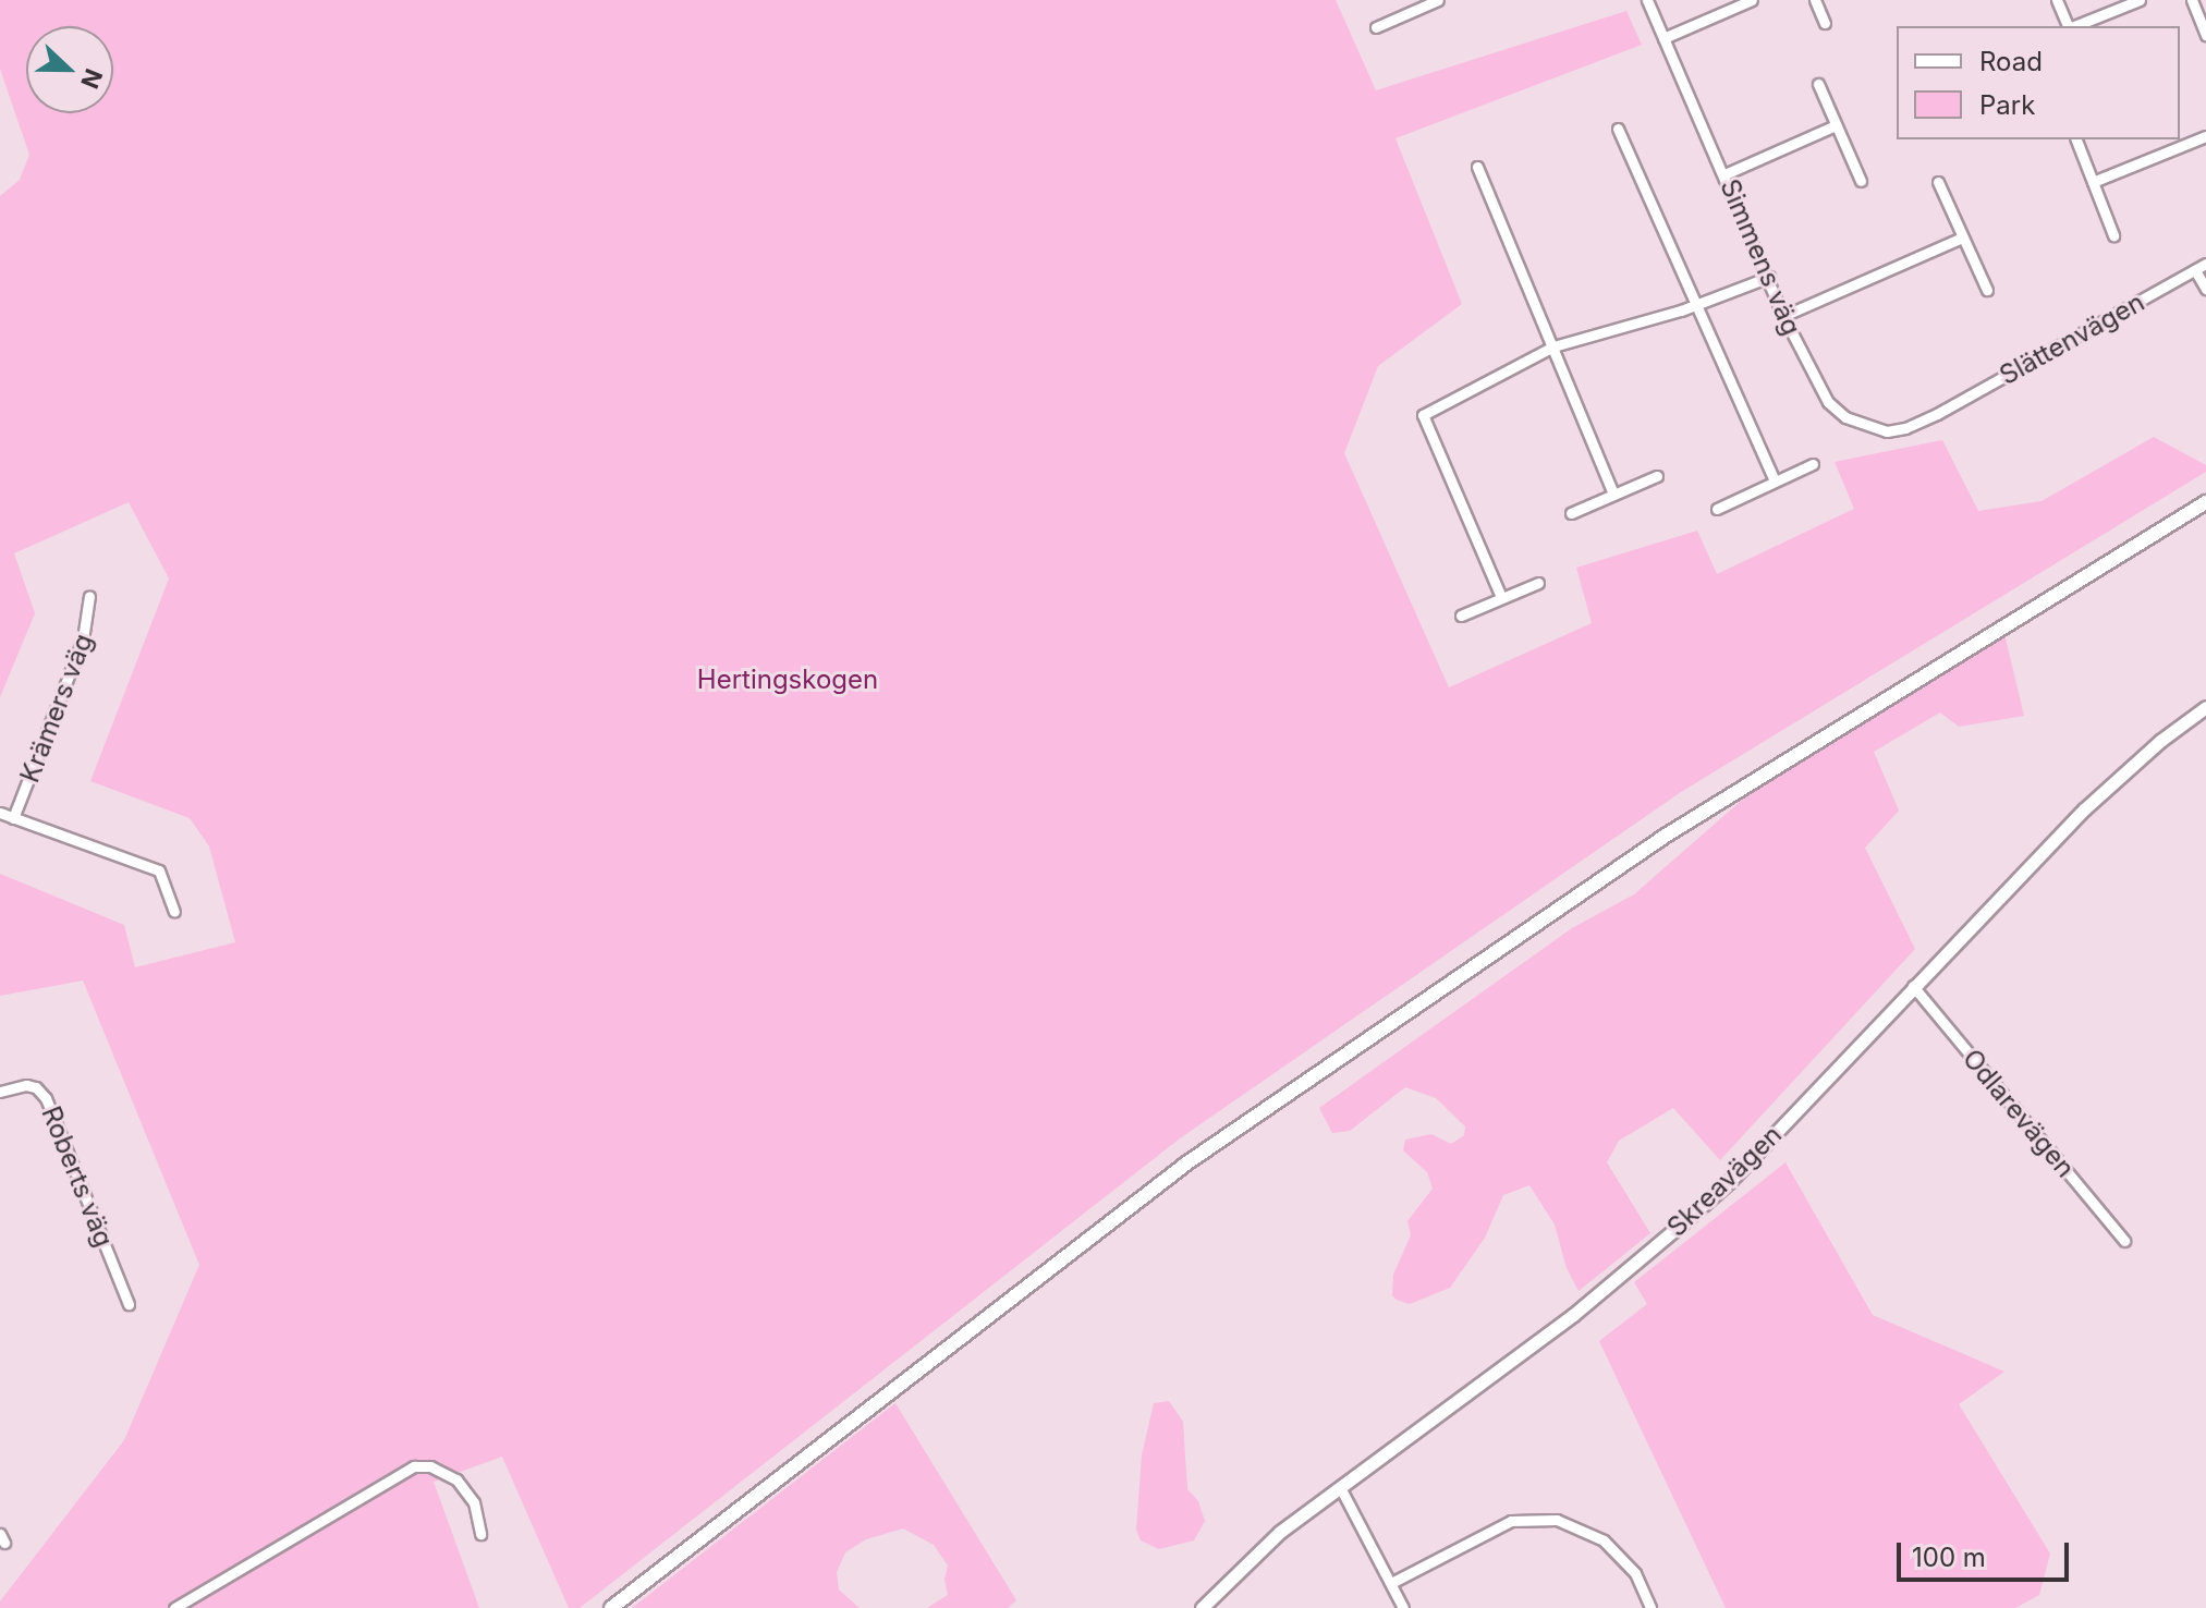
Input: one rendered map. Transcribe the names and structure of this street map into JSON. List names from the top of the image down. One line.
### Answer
{"streets":{"street":["Simmens väg","Slättenvägen","Krämers väg","Odlarevägen","Roberts väg","Skreavägen"]},"crossings":[["Simmens väg","Slättenvägen"],["Odlarevägen","Skreavägen"]],"parks":["Hertingskogen"],"legend":["Road","Park"],"scale_bar":"100 m","north":"right"}
